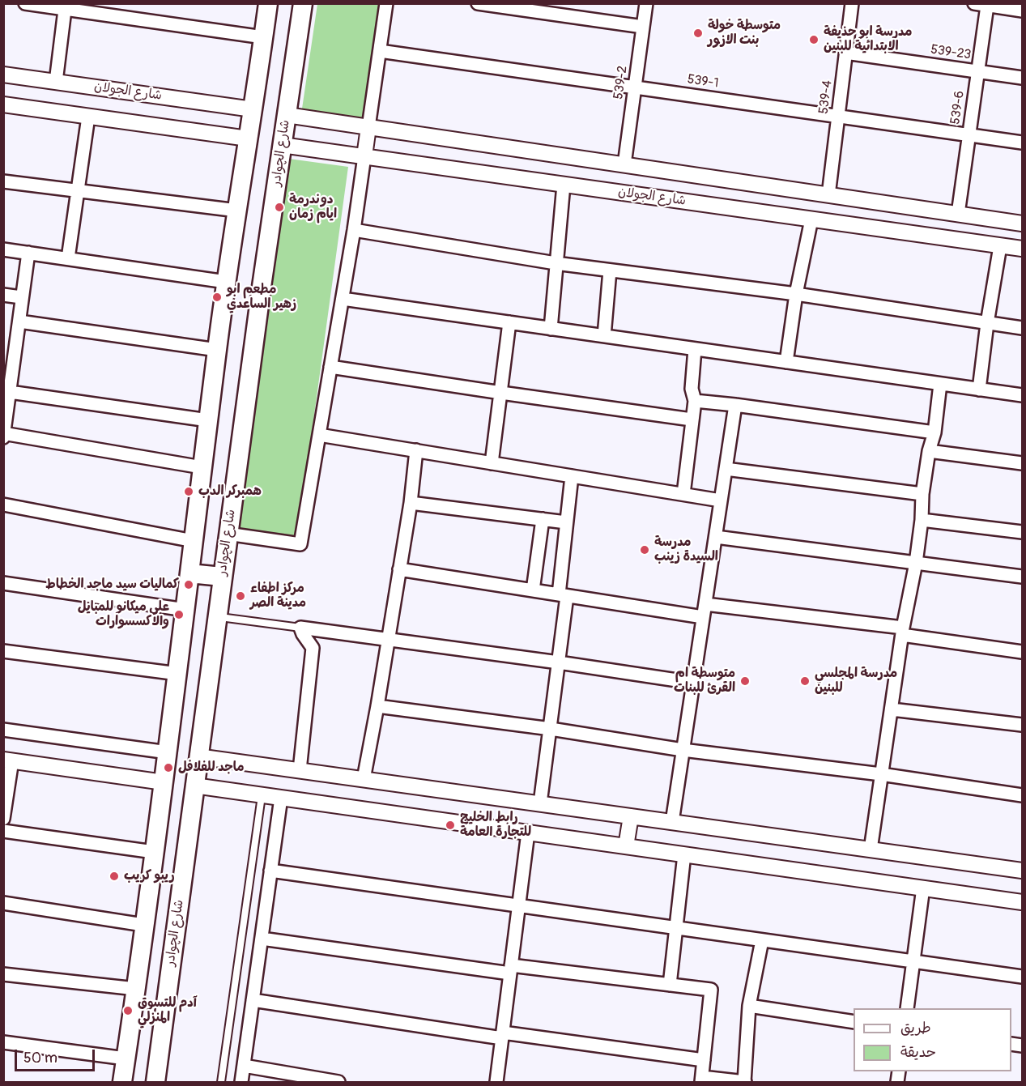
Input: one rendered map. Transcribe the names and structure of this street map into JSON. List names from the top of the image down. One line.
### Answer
{"streets":{"main road":["شارع الچوادر"],"street":["539-23","539-1","539-2","شارع الجولان","539-4","539-6"]},"crossings":[["539-23","539-4"],["539-23","539-6"],["539-1","539-2"],["539-1","539-4"],["539-1","539-6"],["539-2","شارع الجولان"],["شارع الجولان","539-4"],["شارع الجولان","539-6"],["شارع الجولان","شارع الچوادر"]],"places":["متوسطة خولة بنت الازور","مدرسة ابو حذيفة الابتدائية للبنين","دوندرمة ايام زمان","مطعم ابو زهير الساعدي","همبركر الدب","مدرسة السيدة زينب","كماليات سيد ماجد الخطاط","مركز اطفاء مدينة الصر","علي ميكانو للمبايل والاكسسوارات","متوسطة ام القرئ للبنات","مدرسة المجلسي للبنين","ماجد للفلافل","رابط الخليج للتجارة العامة","ريبو كريب","آدم للتسوق المنزلي"],"legend":["طريق","حديقة"],"scale_bar":"50 m"}
